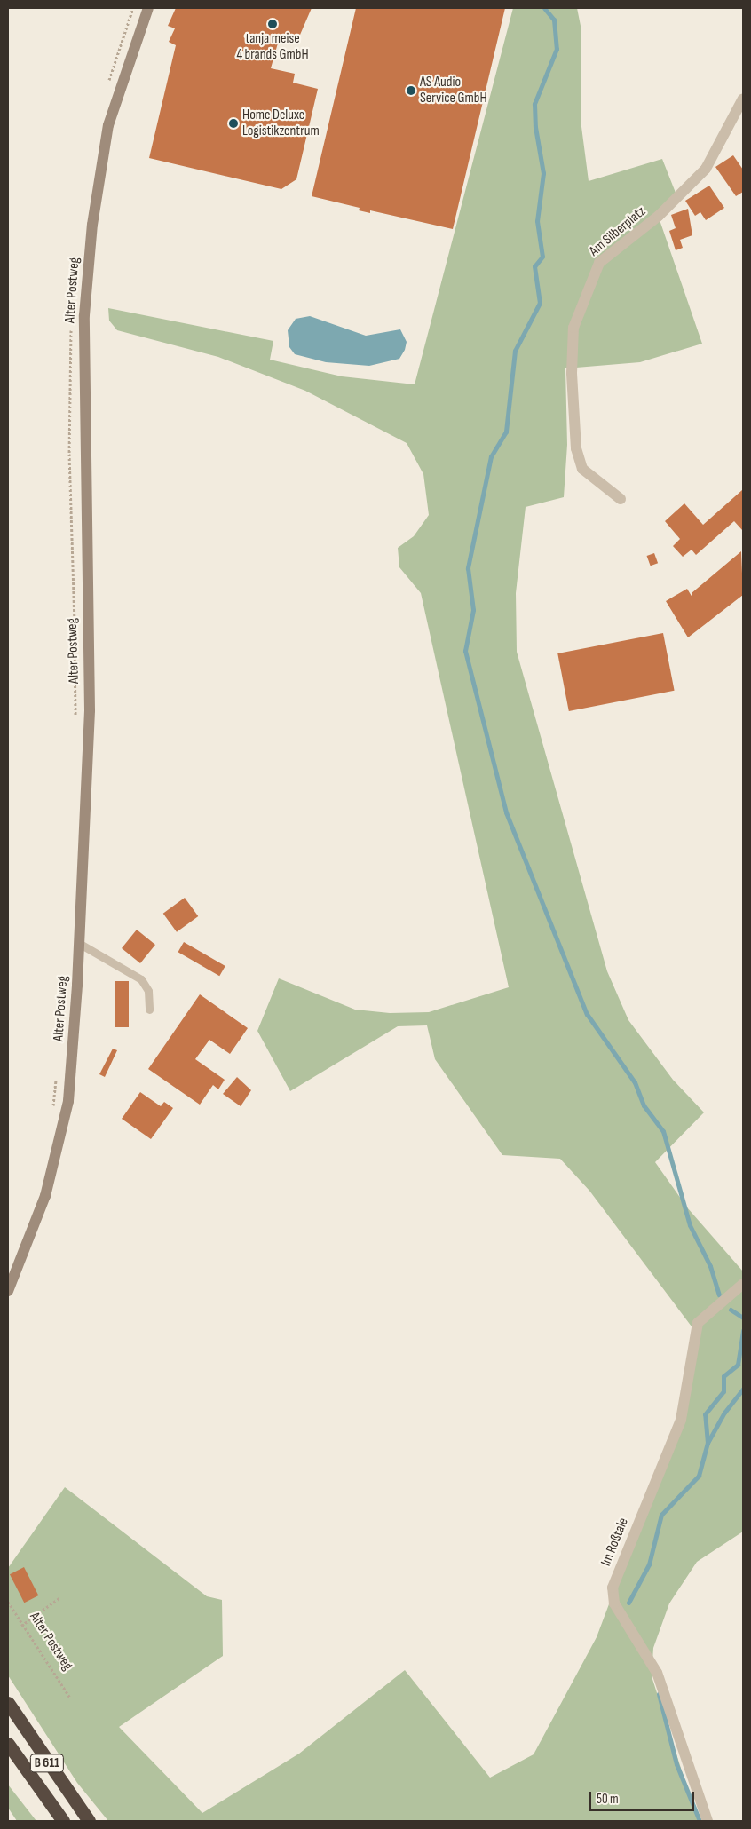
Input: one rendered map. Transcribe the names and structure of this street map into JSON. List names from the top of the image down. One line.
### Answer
{"streets":{"highway":["B 611"],"street":["Am Silberplatz","Alter Postweg","Im Roßtale"]},"places":["tanja meise 4 brands GmbH","AS Audio Service GmbH","Home Deluxe Logistikzentrum"],"scale_bar":"50 m"}
